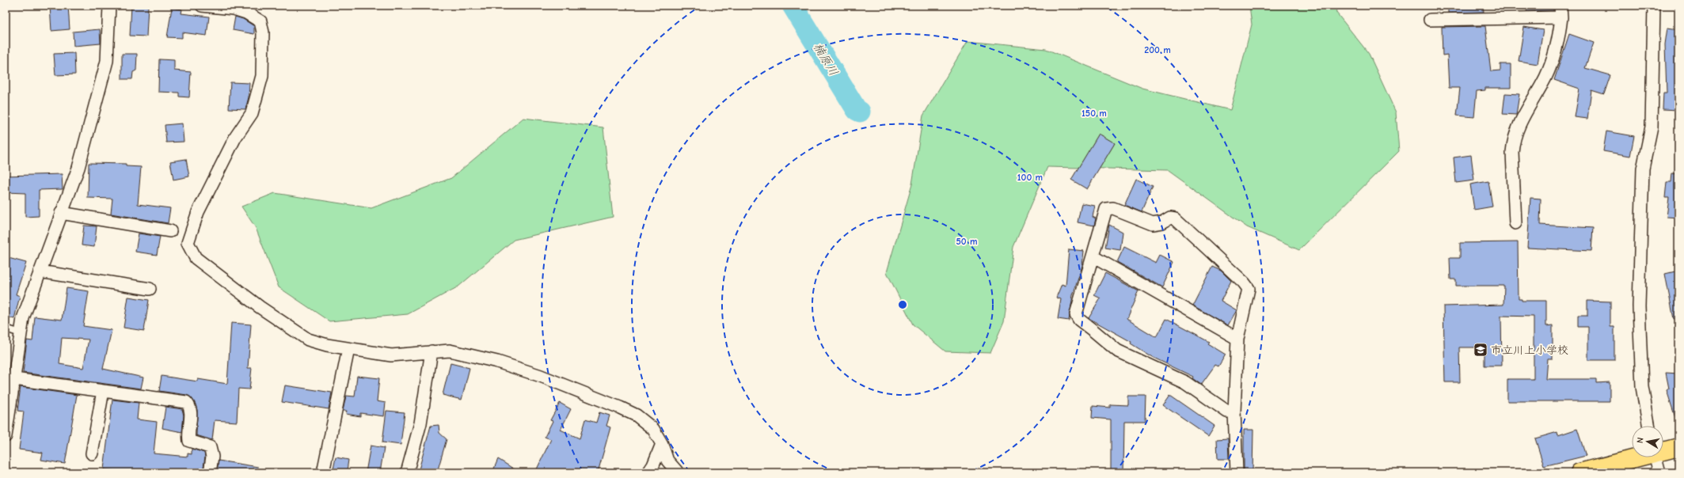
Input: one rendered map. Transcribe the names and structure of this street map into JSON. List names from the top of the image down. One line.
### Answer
{"water":["楠原川"],"places":{"school or university":["市立川上小学校"]},"north":"left","rings":["200 m","150 m","100 m","50 m"]}
